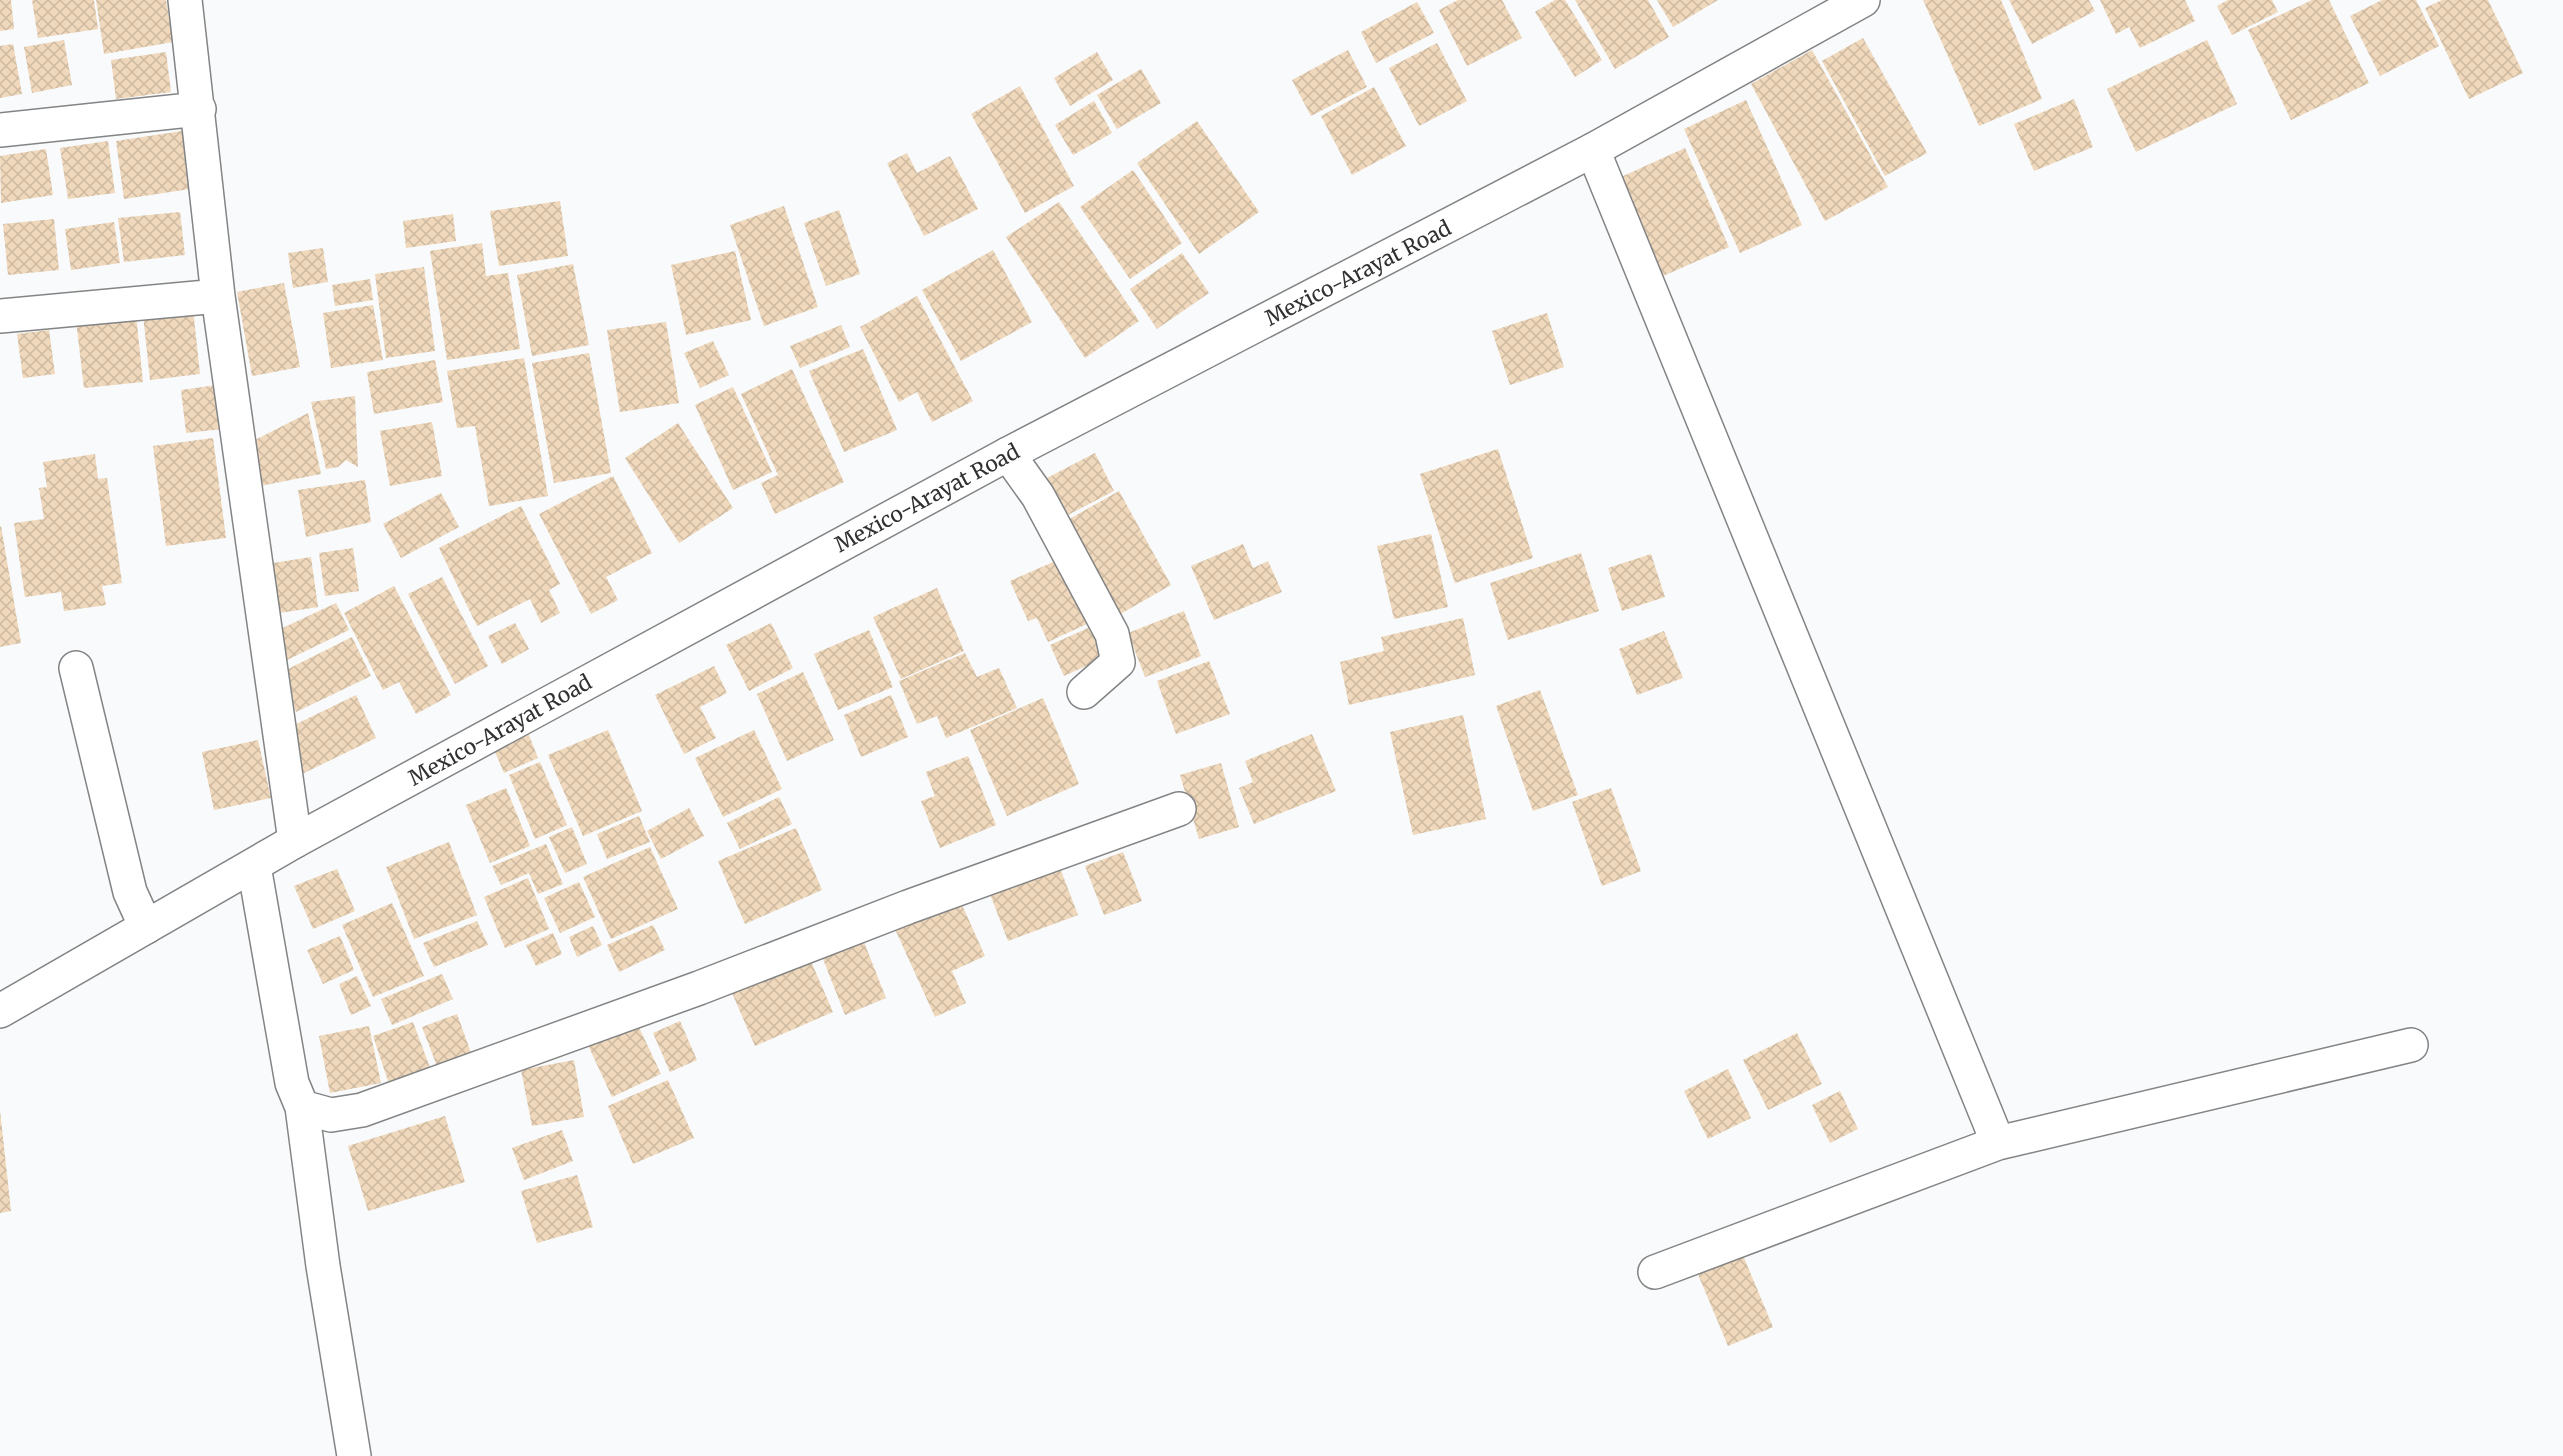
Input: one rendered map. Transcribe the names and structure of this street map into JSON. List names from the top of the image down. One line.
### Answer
{"streets":{"street":["Mexico-Arayat Road"]}}
